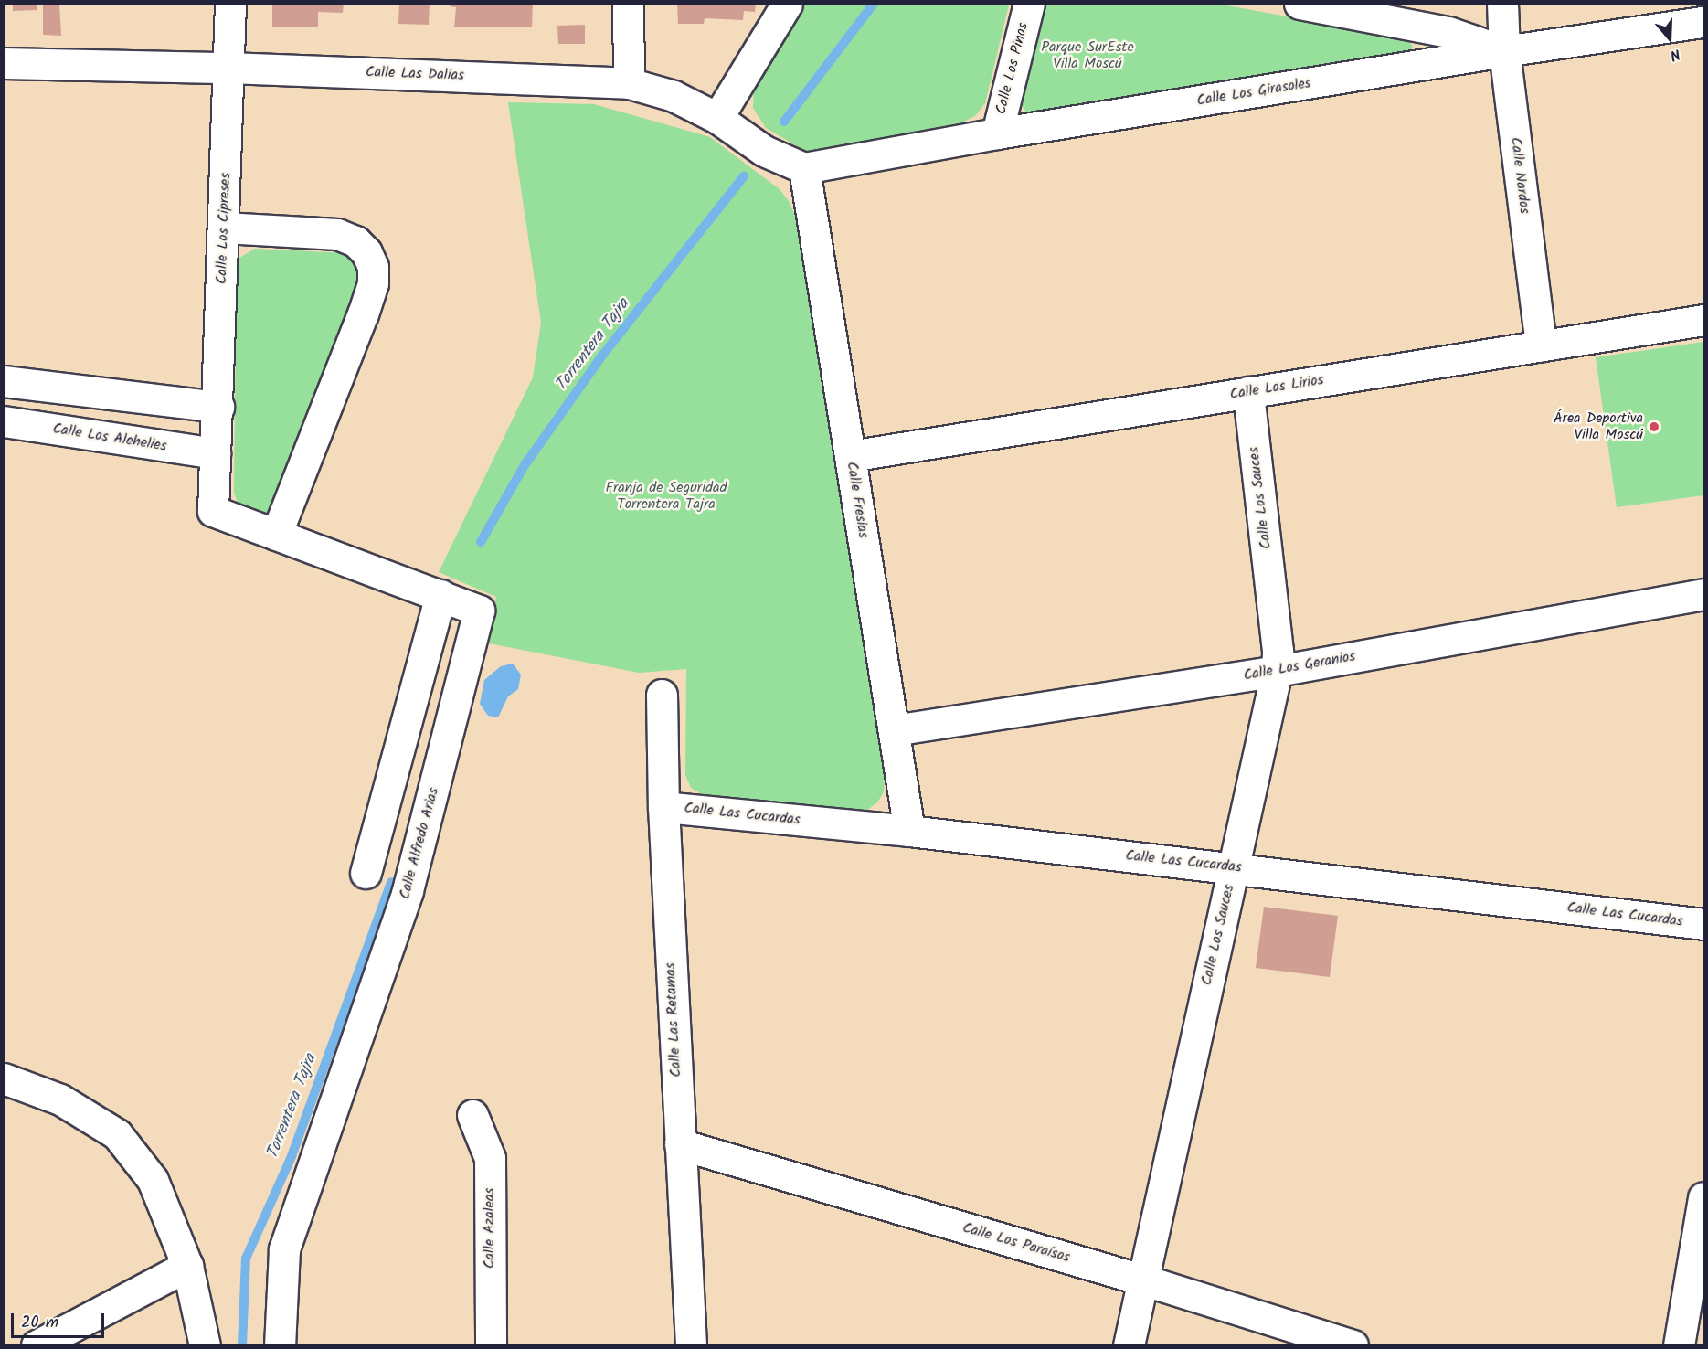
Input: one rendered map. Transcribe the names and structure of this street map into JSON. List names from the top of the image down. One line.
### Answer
{"streets":{"street":["Calle Los Pinos","Calle Las Dalias","Calle Los Girasoles","Calle Nardos","Calle Los Cipreses","Calle Los Lirios","Calle Los Alehelies","Calle Los Sauces","Calle Fresias","Calle Los Geranios","Calle Las Cucardas","Calle Alfredo Arias","Calle Las Retamas","Calle Azaleas","Calle Los Paraísos"]},"crossings":[["Calle Los Pinos","Calle Los Girasoles"],["Calle Las Dalias","Calle Los Girasoles"],["Calle Las Dalias","Calle Los Cipreses"],["Calle Las Dalias","Calle Fresias"],["Calle Los Girasoles","Calle Nardos"],["Calle Los Girasoles","Calle Fresias"],["Calle Nardos","Calle Los Lirios"],["Calle Los Cipreses","Calle Los Alehelies"],["Calle Los Cipreses","Calle Alfredo Arias"],["Calle Los Lirios","Calle Los Sauces"],["Calle Los Lirios","Calle Fresias"],["Calle Los Sauces","Calle Los Geranios"],["Calle Los Sauces","Calle Las Cucardas"],["Calle Los Sauces","Calle Los Paraísos"],["Calle Fresias","Calle Los Geranios"],["Calle Fresias","Calle Las Cucardas"],["Calle Las Cucardas","Calle Las Retamas"],["Calle Las Retamas","Calle Los Paraísos"]],"water":["Torrentera Tajra"],"parks":["Parque SurEste Villa Moscú","Franja de Seguridad Torrentera Tajra"],"places":["Área Deportiva Villa Moscú"],"scale_bar":"20 m","north":"bottom"}
